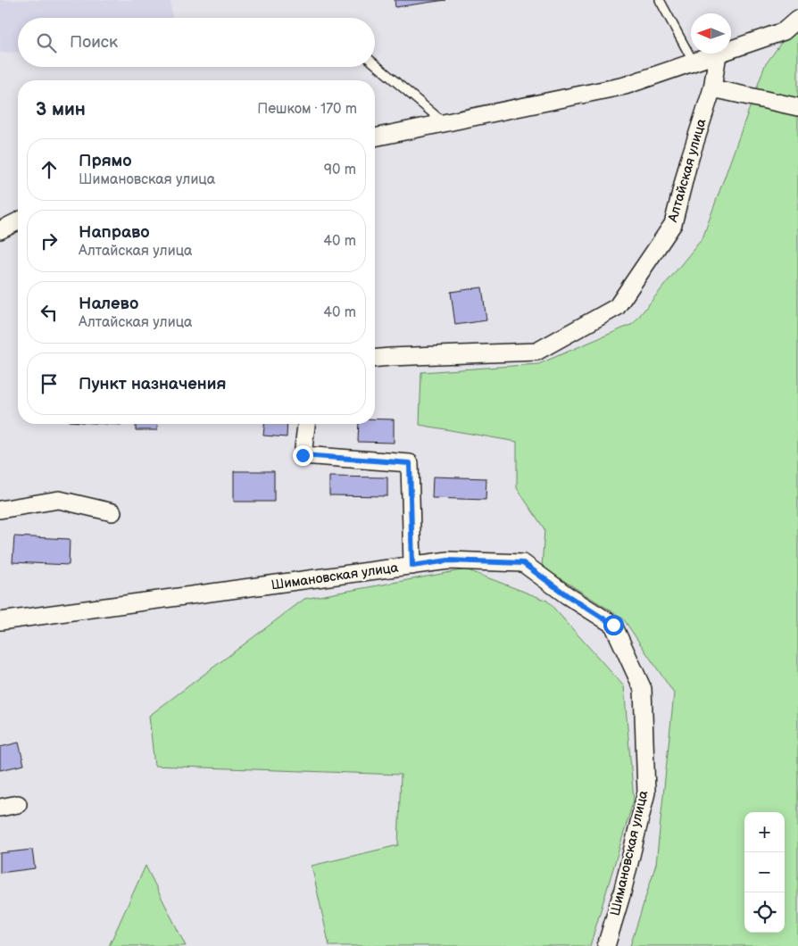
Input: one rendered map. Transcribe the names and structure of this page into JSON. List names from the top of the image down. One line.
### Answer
{"streets":{"street":["Алтайская улица","Шимановская улица"]},"north":"left","page":{"search":"Поиск","heading":["3 мин","Пешком · 170 m"],"list":[["Прямо","Шимановская улица","90 m"],["Направо","Алтайская улица","40 m"],["Налево","Алтайская улица","40 m"],"Пункт назначения"],"map_buttons":["+","−"]}}
